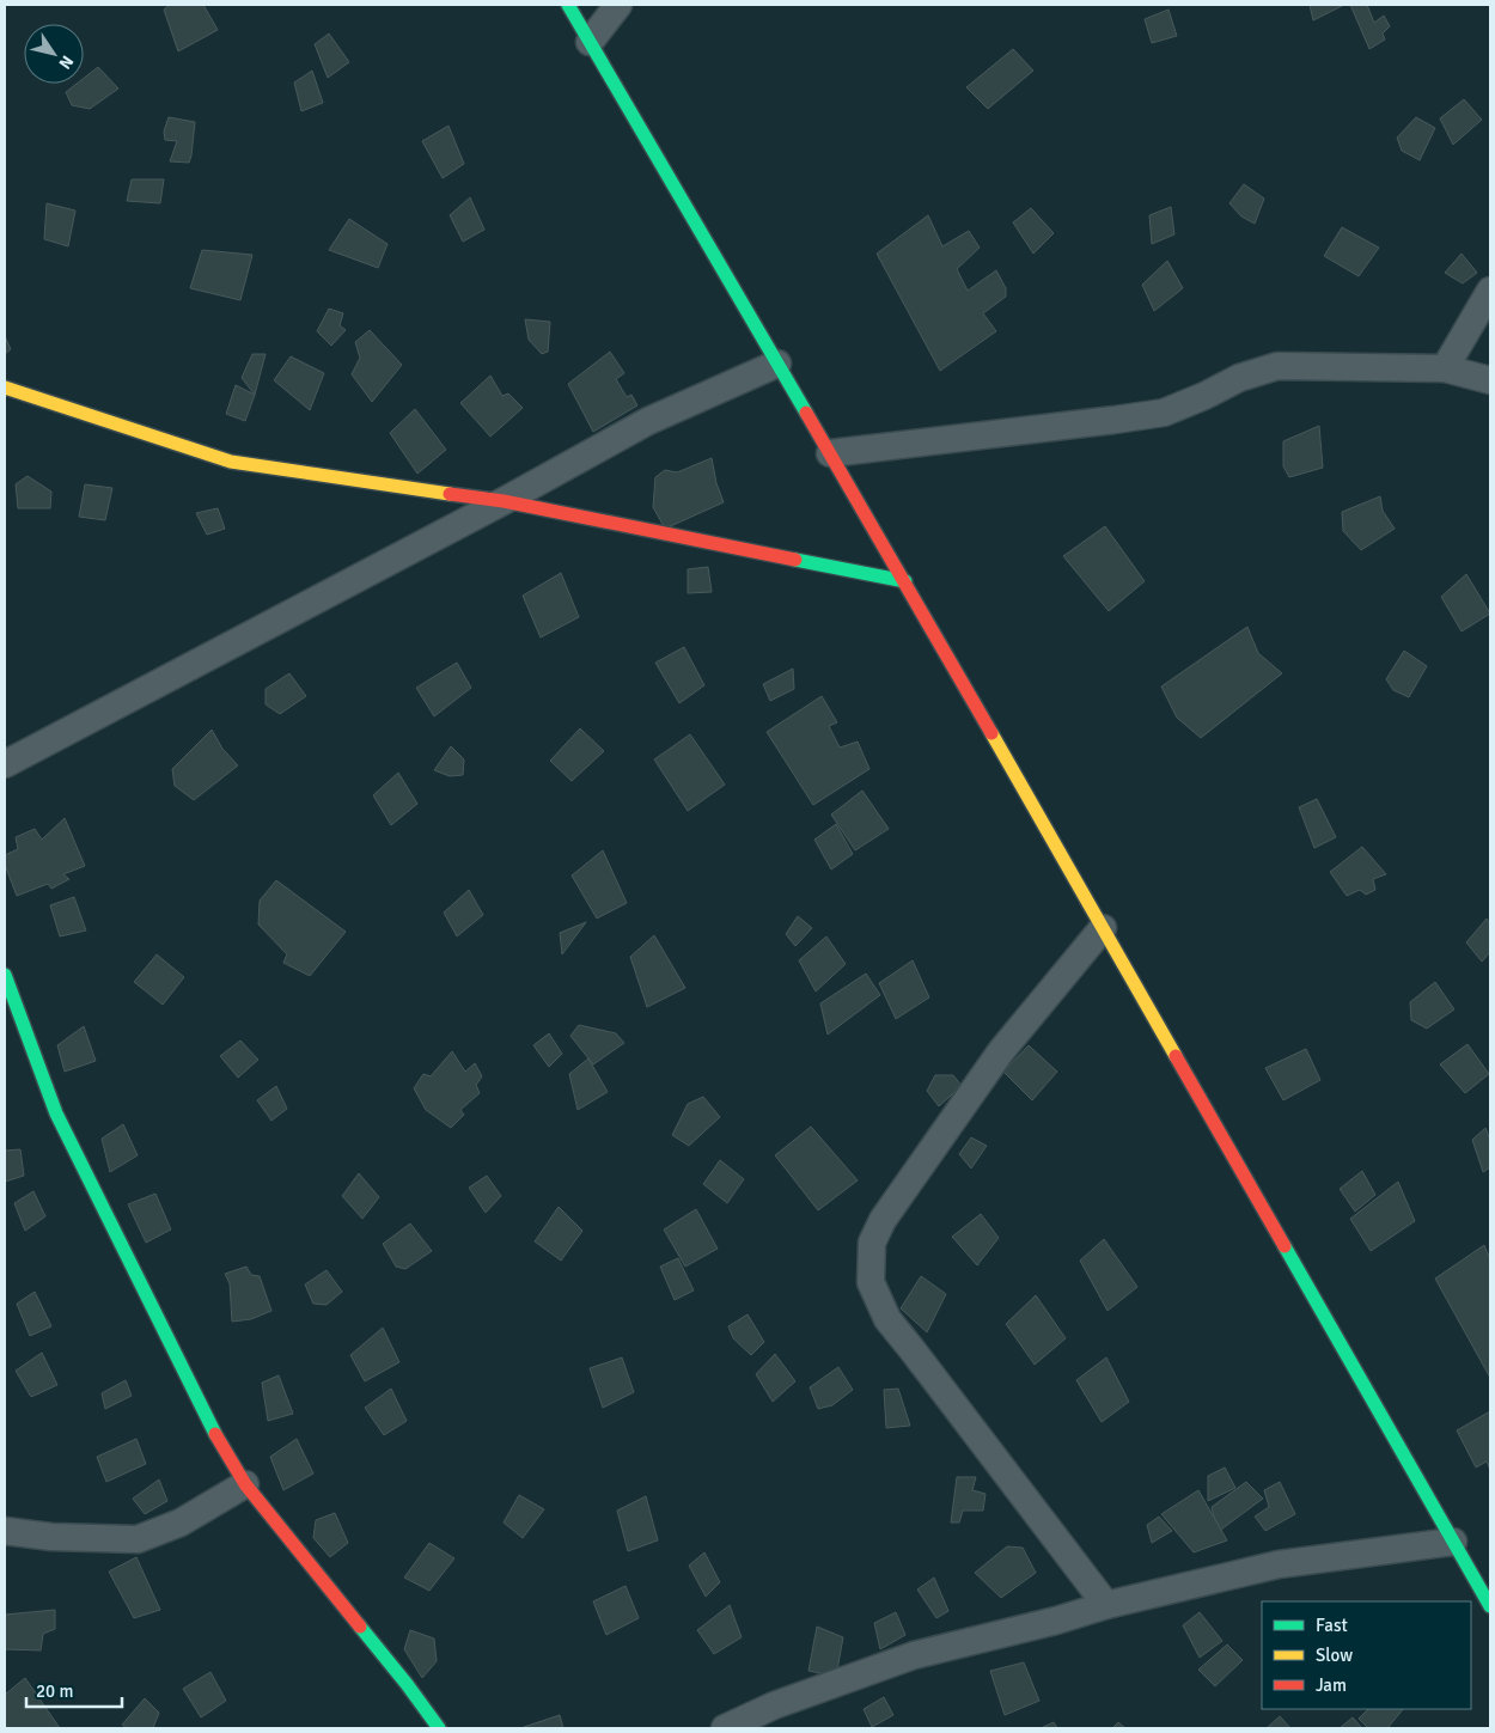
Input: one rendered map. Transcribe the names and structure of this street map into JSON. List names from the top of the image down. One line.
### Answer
{"legend":["Fast","Slow","Jam"],"scale_bar":"20 m","north":"bottom right"}
